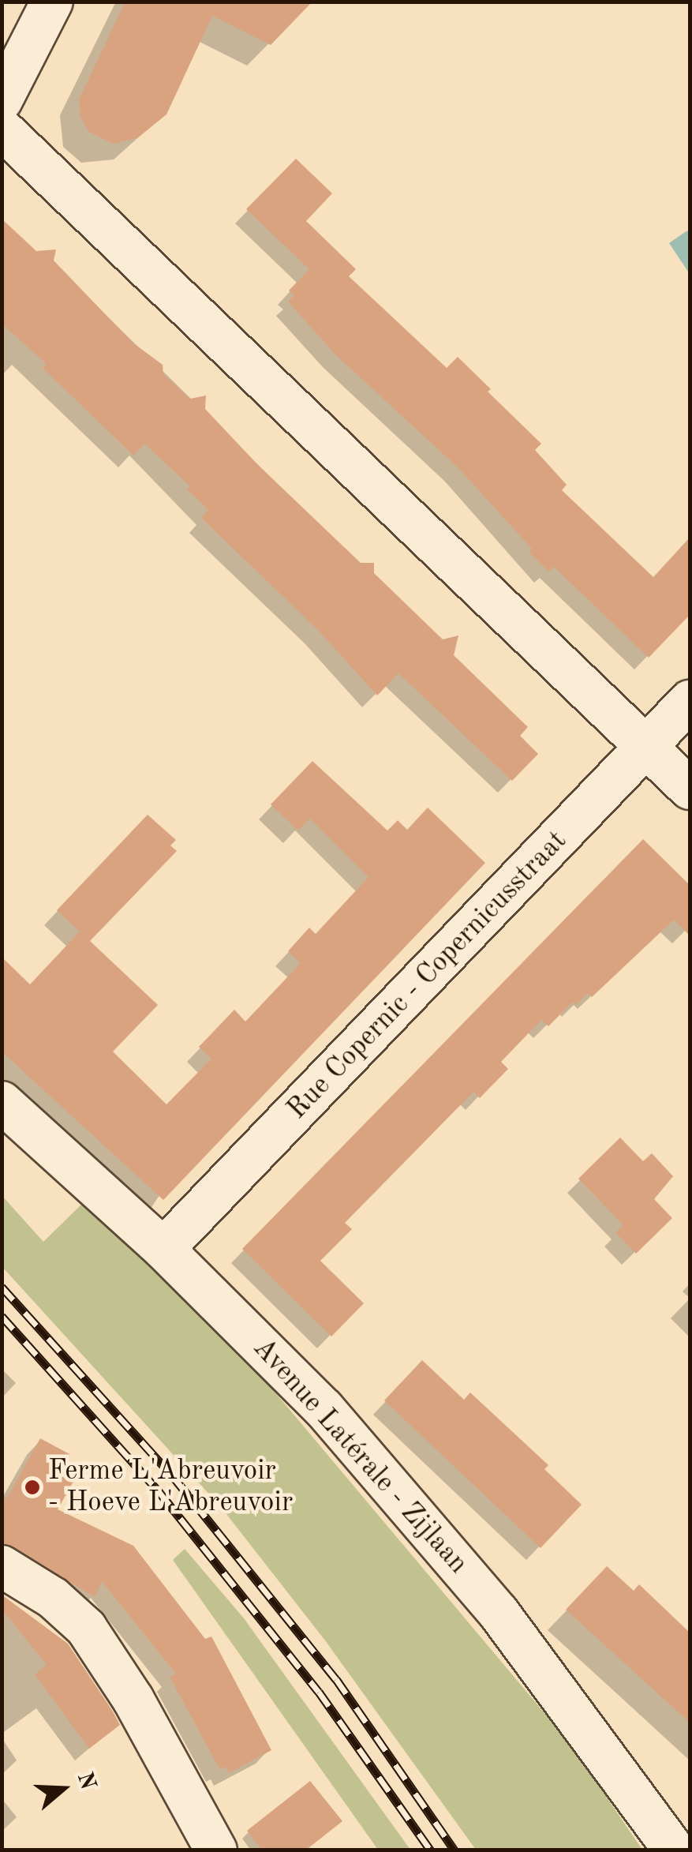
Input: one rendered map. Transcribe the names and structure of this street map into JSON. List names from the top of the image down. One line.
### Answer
{"streets":{"street":["Rue Copernic - Copernicusstraat","Avenue Latérale - Zijlaan"]},"crossings":[["Rue Copernic - Copernicusstraat","Avenue Latérale - Zijlaan"]],"places":["Ferme L'Abreuvoir - Hoeve L'Abreuvoir"],"north":"right"}
